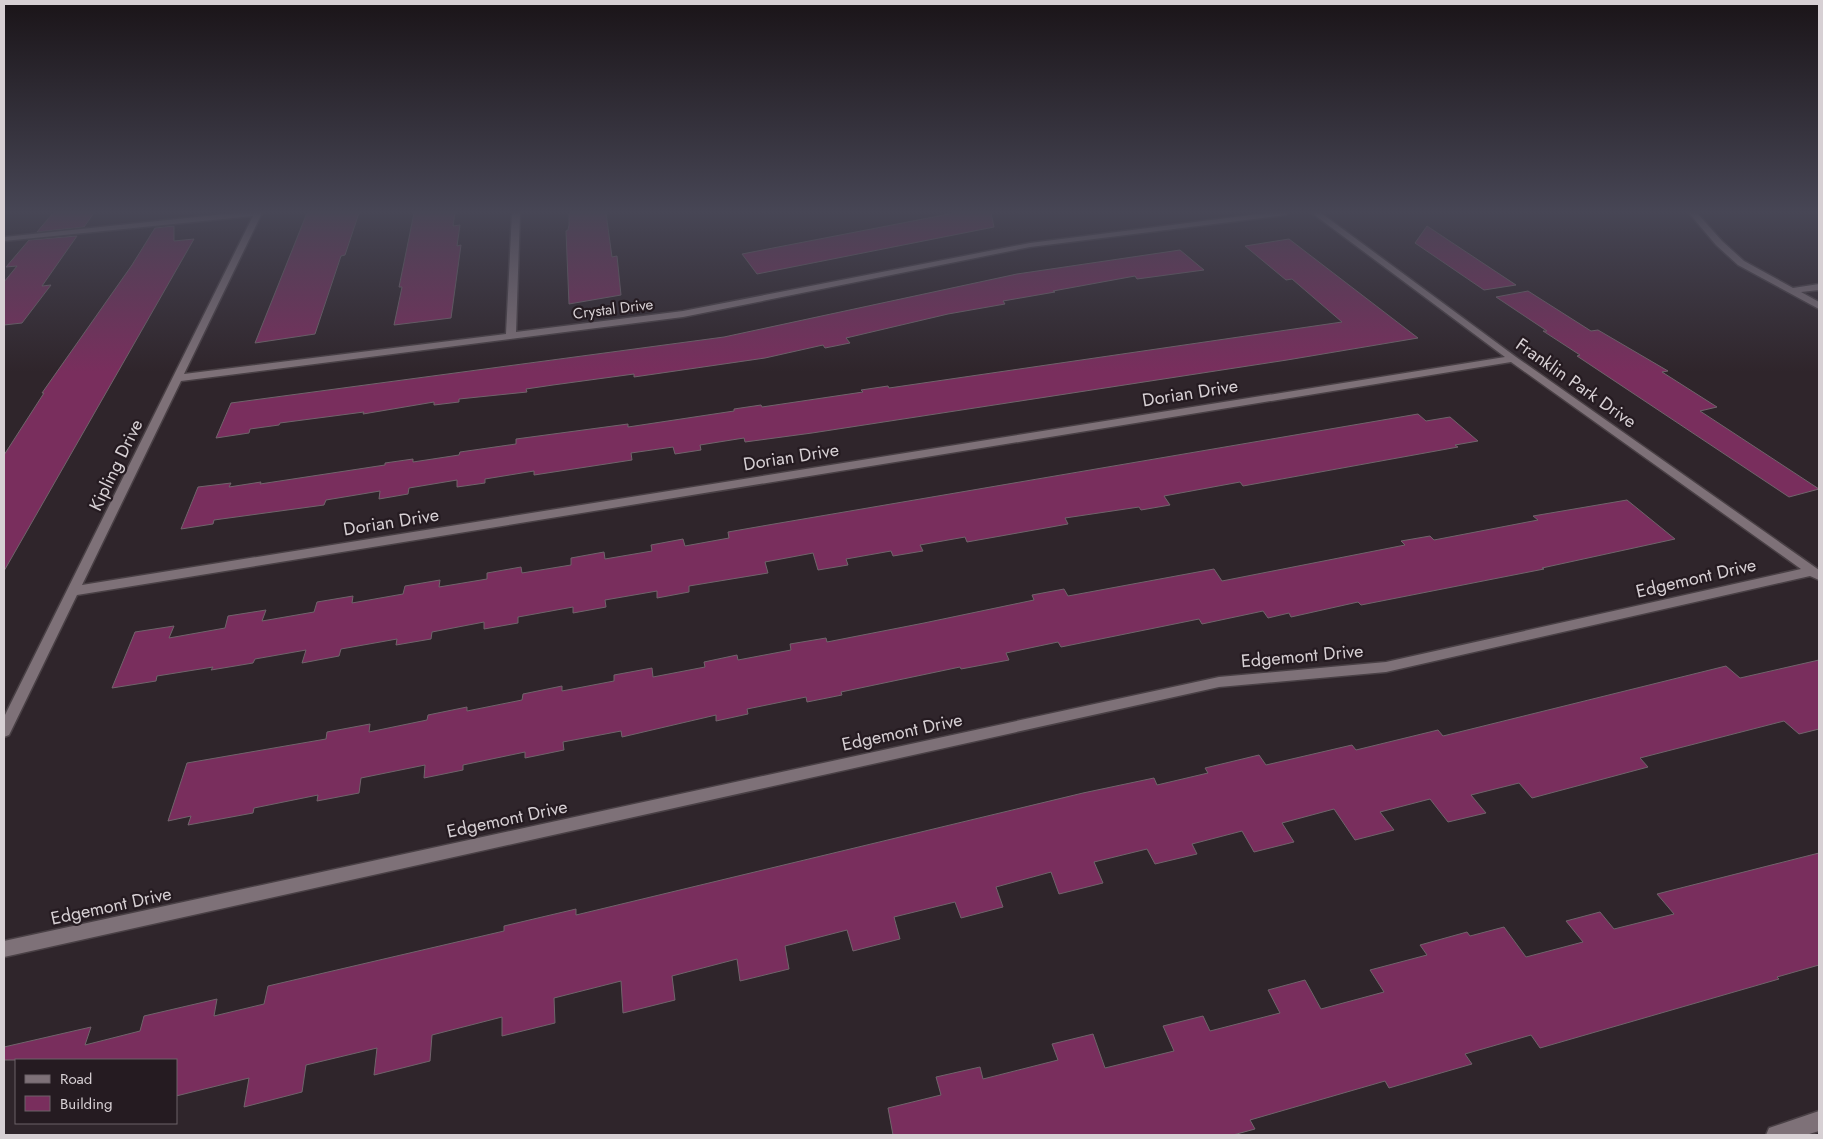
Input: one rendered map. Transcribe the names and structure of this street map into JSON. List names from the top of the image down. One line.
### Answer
{"streets":{"street":["Crystal Drive","Franklin Park Drive","Dorian Drive","Kipling Drive","Edgemont Drive"]},"crossings":[["Crystal Drive","Kipling Drive"],["Franklin Park Drive","Dorian Drive"],["Franklin Park Drive","Edgemont Drive"],["Dorian Drive","Kipling Drive"]],"legend":["Road","Building"]}
